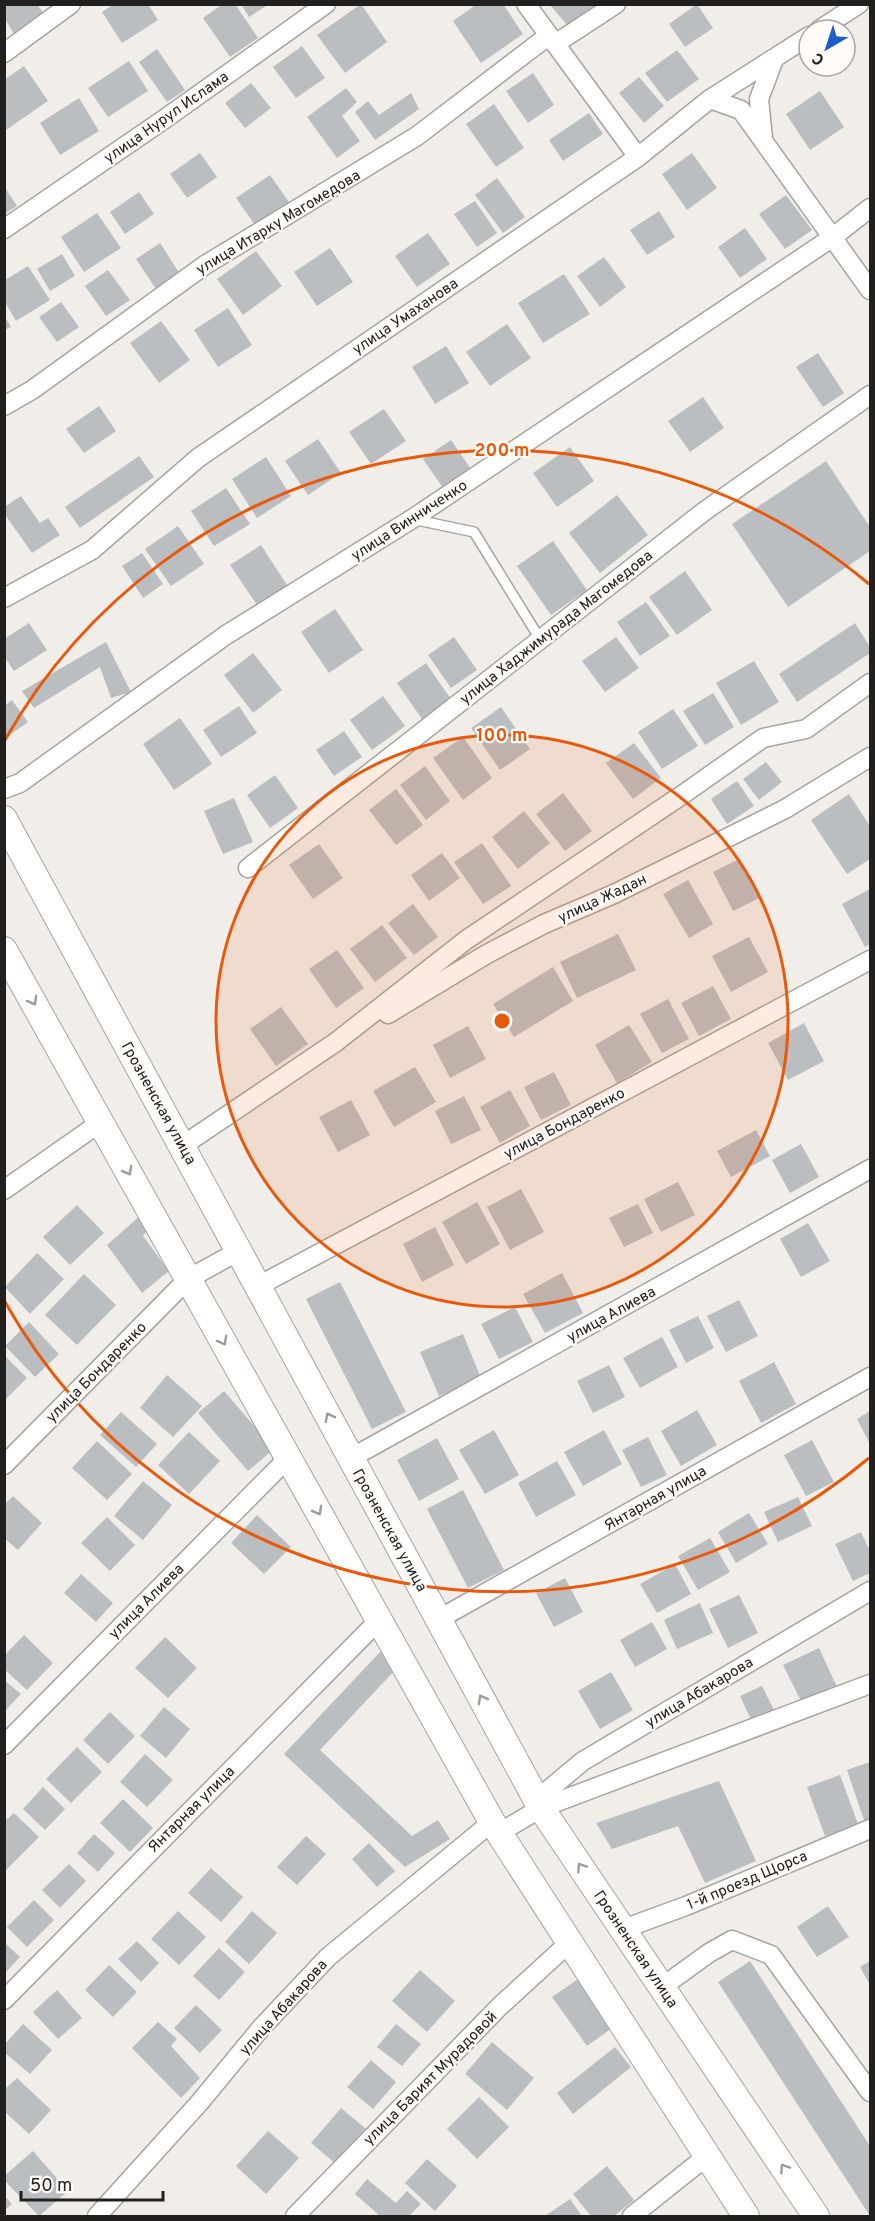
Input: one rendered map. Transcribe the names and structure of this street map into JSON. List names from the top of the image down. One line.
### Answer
{"streets":{"street":["улица Нурул Ислама","улица Итарку Магомедова","улица Умаханова","улица Винниченко","улица Хаджимурада Магомедова","улица Жадан","Грозненская улица","улица Бондаренко","улица Алиева","Янтарная улица","улица Абакарова","1-й проезд Щорса","улица Барият Мурадовой"]},"crossings":[["Грозненская улица","улица Бондаренко"],["Грозненская улица","улица Алиева"],["Грозненская улица","Янтарная улица"],["Грозненская улица","улица Абакарова"],["Грозненская улица","1-й проезд Щорса"]],"scale_bar":"50 m","north":"bottom left","rings":["200 m","100 m"]}
